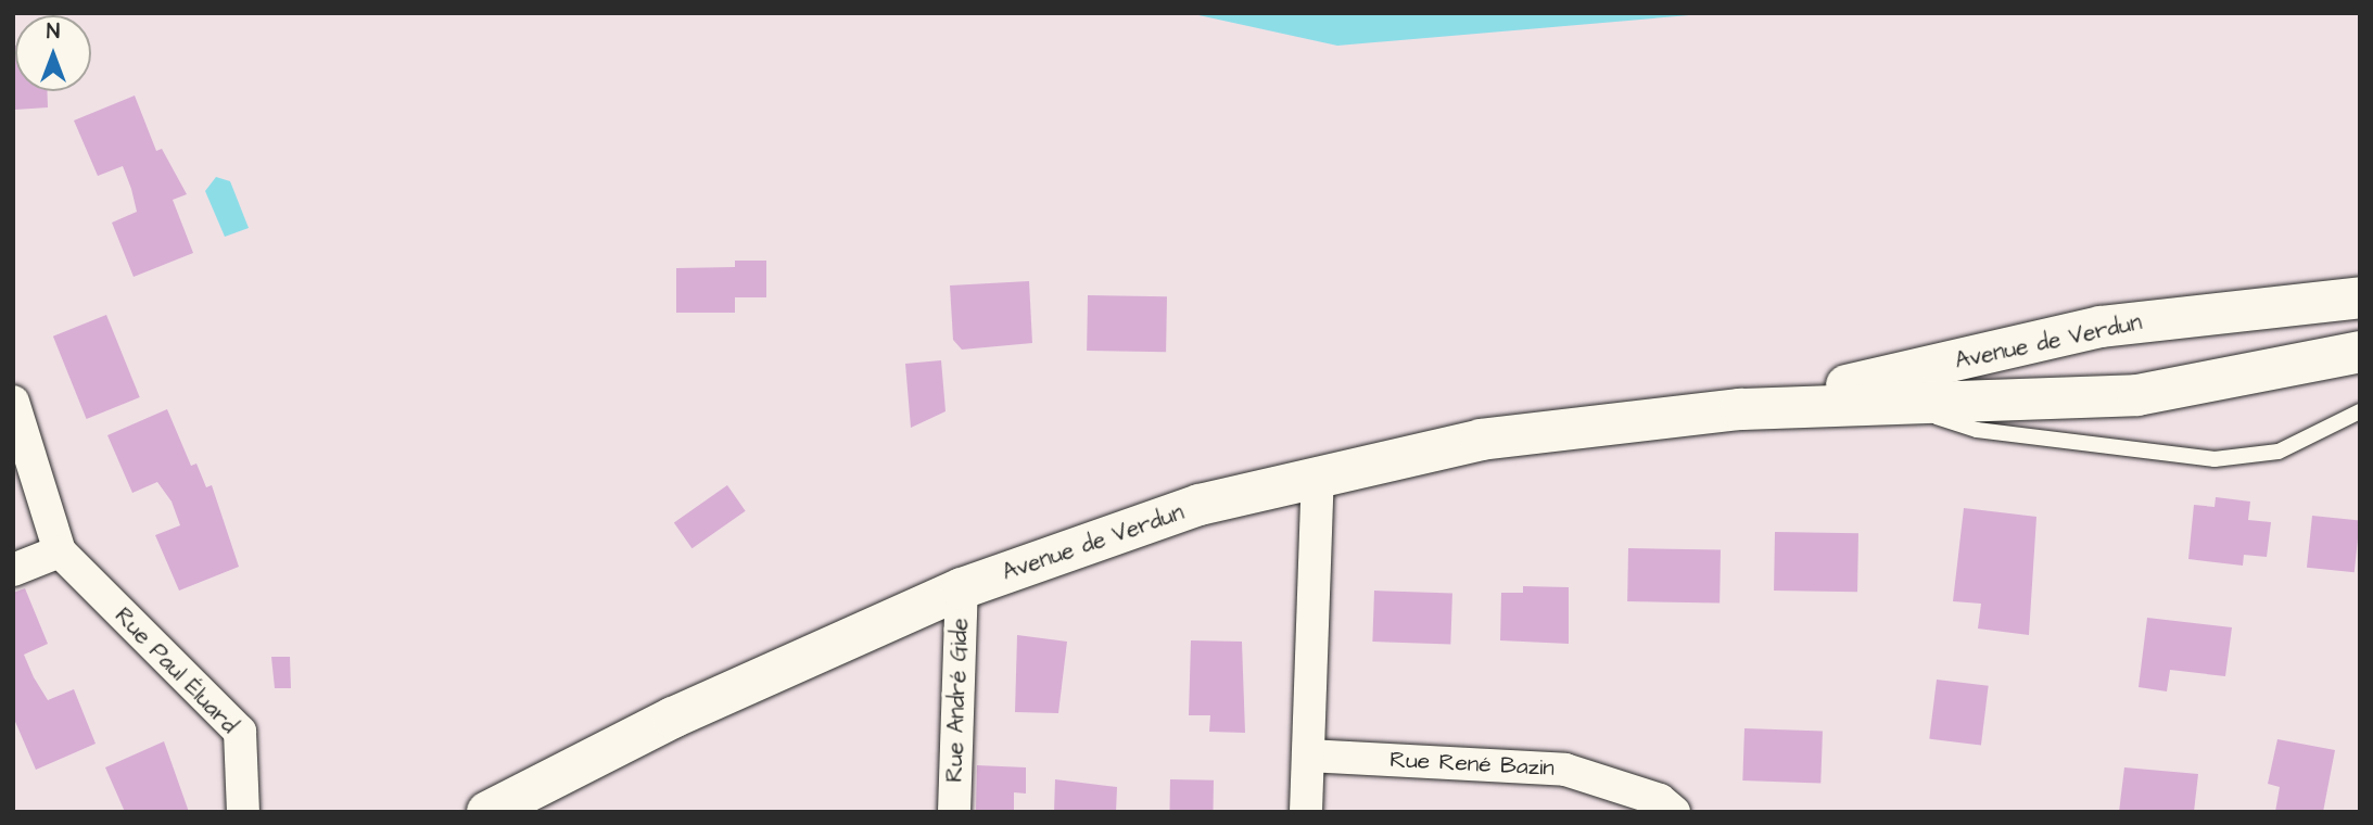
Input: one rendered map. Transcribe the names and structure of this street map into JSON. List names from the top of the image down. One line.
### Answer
{"streets":{"main road":["Avenue de Verdun"],"street":["Rue Paul Éluard","Rue André Gide","Rue René Bazin"]},"crossings":[["Avenue de Verdun","Rue André Gide"]],"north":"top"}
